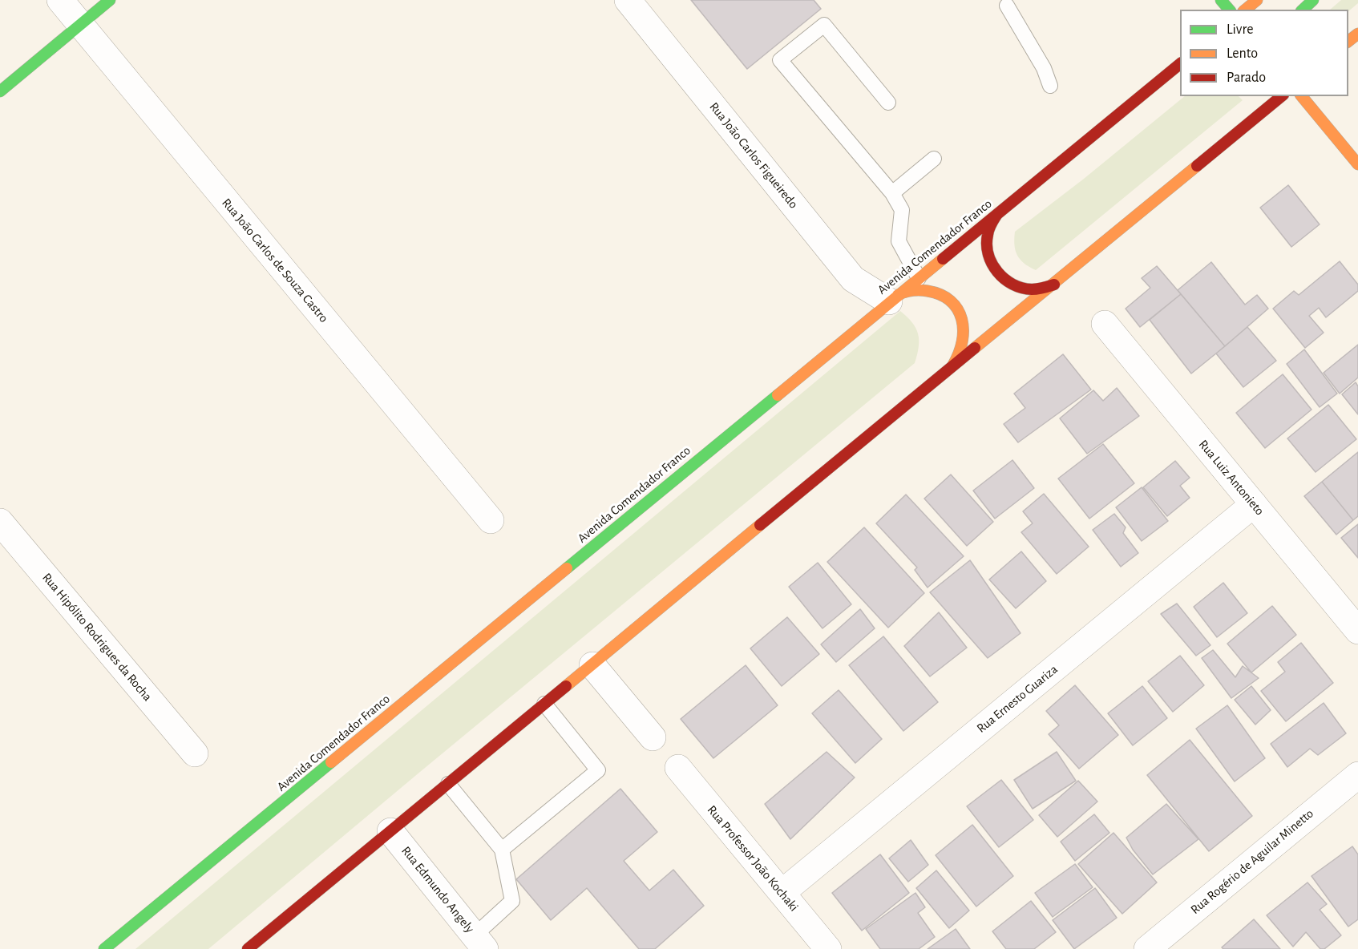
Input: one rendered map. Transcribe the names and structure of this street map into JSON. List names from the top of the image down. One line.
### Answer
{"streets":{"main road":["Avenida Comendador Franco"],"street":["Rua João Carlos Figueiredo","Rua João Carlos de Souza Castro","Rua Luiz Antonieto","Rua Hipólito Rodrigues da Rocha","Rua Ernesto Guariza","Rua Professor João Kochaki","Rua Rogério de Aguilar Minetto","Rua Edmundo Angely"]},"crossings":[["Rua João Carlos Figueiredo","Avenida Comendador Franco"],["Rua Luiz Antonieto","Rua Ernesto Guariza"],["Rua Ernesto Guariza","Rua Professor João Kochaki"]],"legend":["Livre","Lento","Parado"]}
